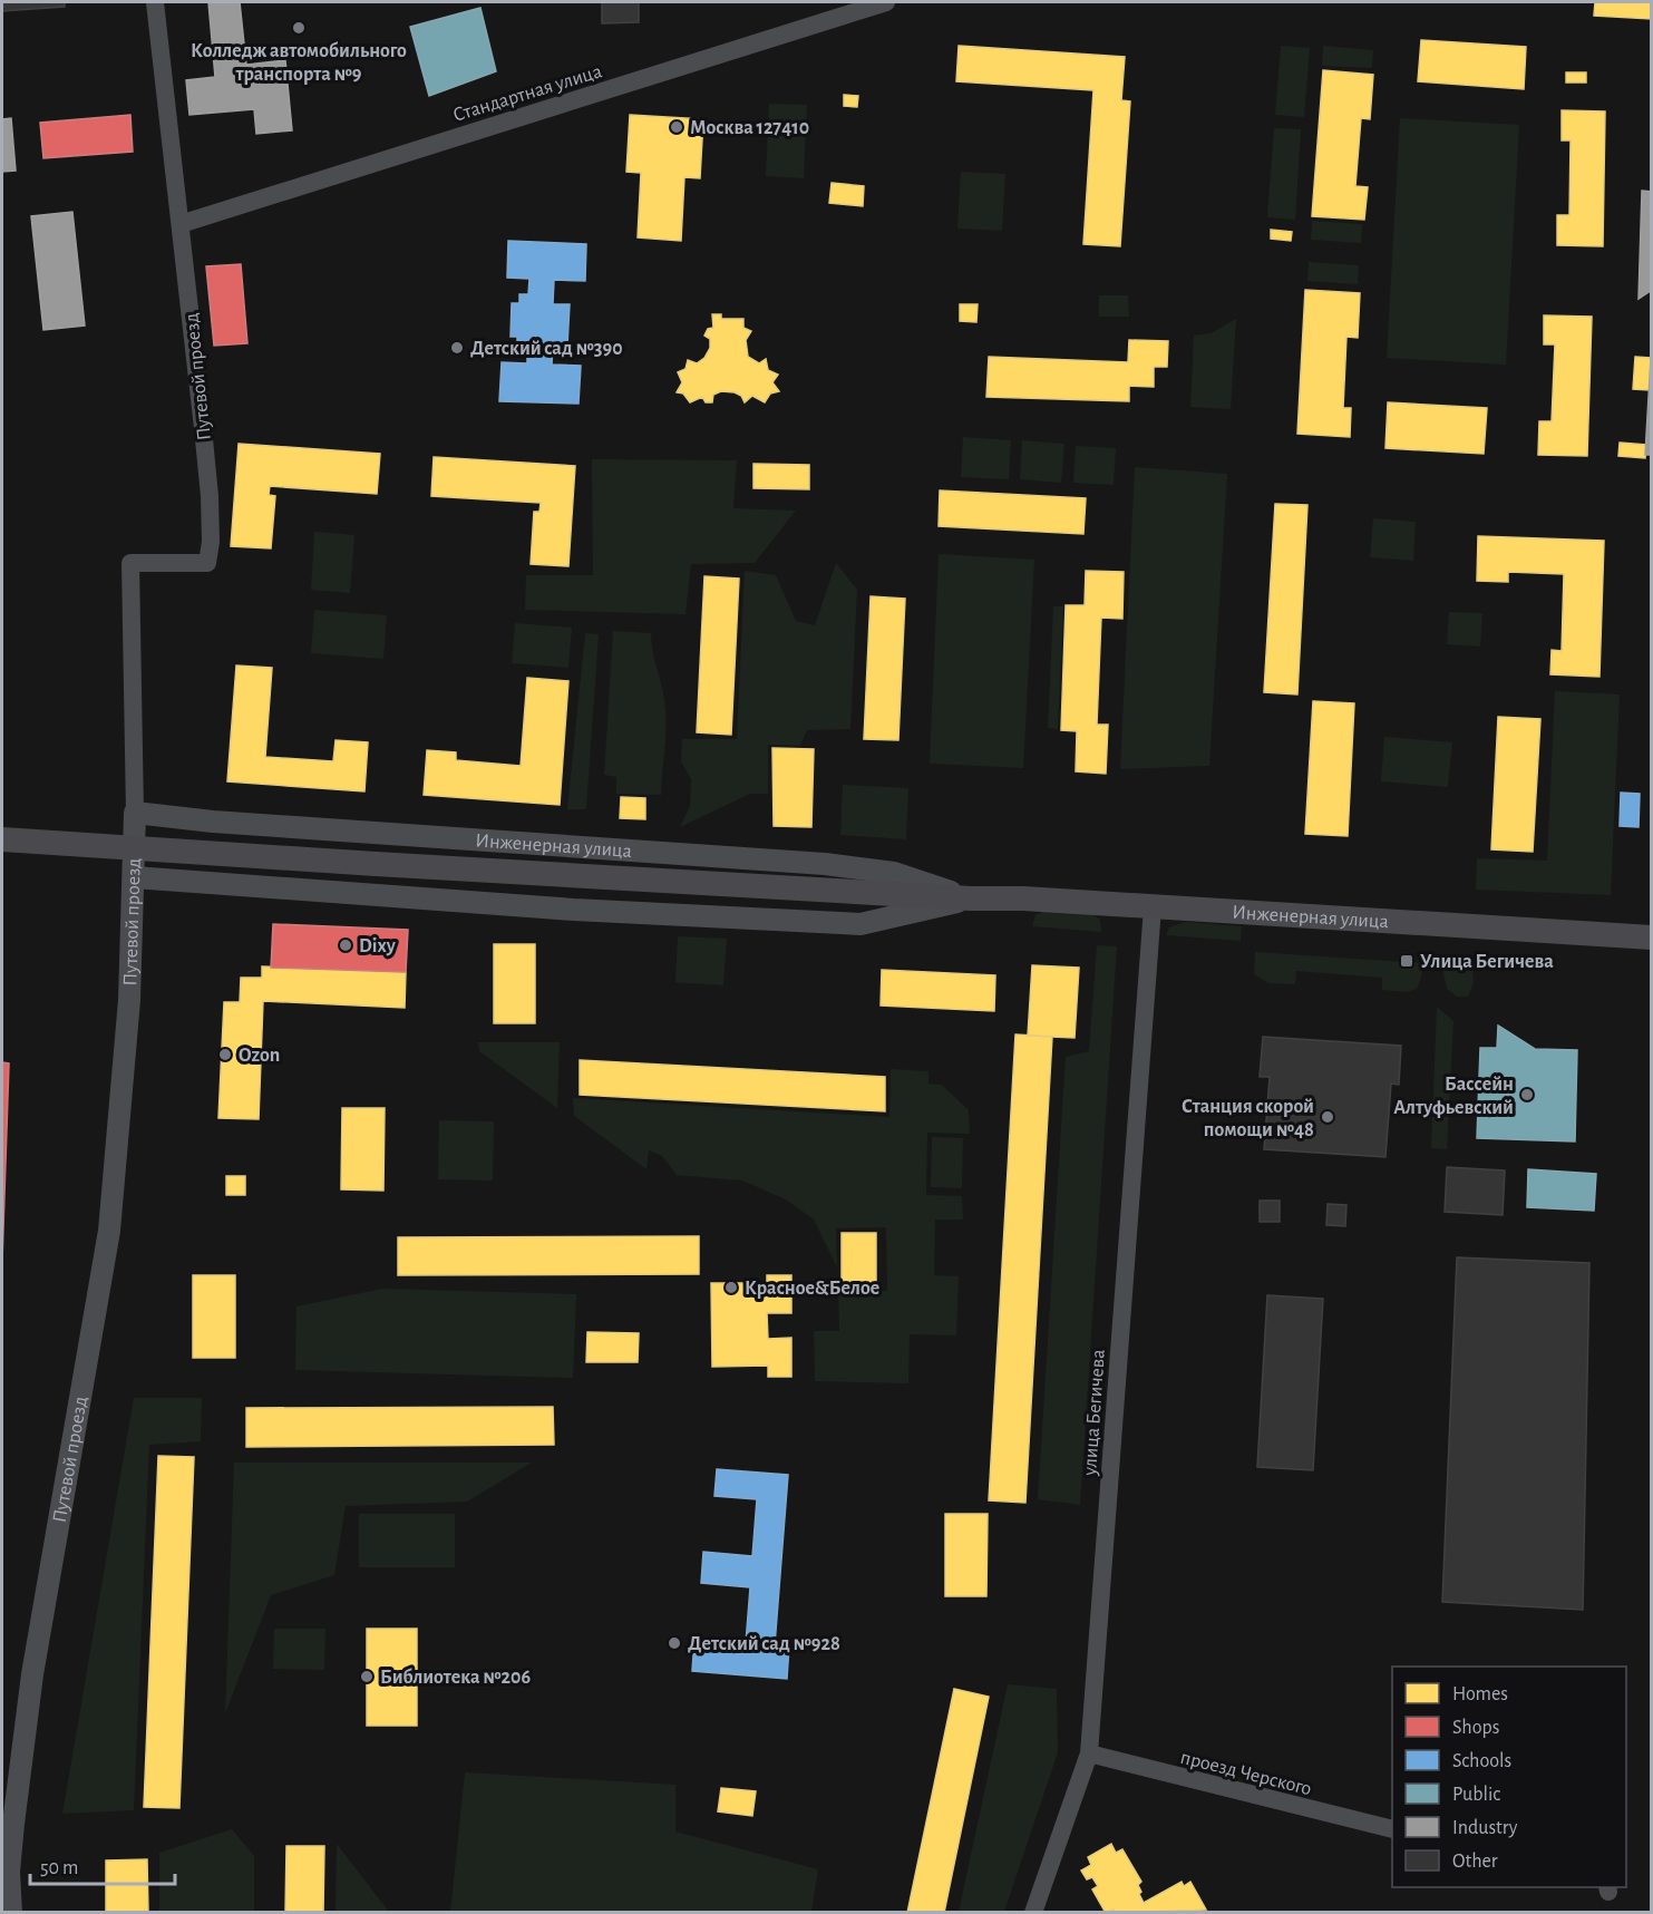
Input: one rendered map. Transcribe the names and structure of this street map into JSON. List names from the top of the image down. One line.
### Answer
{"streets":{"main road":["Инженерная улица"],"street":["Стандартная улица","Путевой проезд","улица Бегичева","проезд Черского"]},"crossings":[["Стандартная улица","Путевой проезд"],["Путевой проезд","Инженерная улица"],["Инженерная улица","улица Бегичева"],["улица Бегичева","проезд Черского"]],"places":{"other":["Колледж автомобильного транспорта №9","Москва 127410","Детский сад №390","Dixy","Ozon","Бассейн Алтуфьевский","Станция скорой помощи №48","Красное&Белое","Детский сад №928","Библиотека №206"],"transit":["Улица Бегичева"]},"legend":["Homes","Shops","Schools","Public","Industry","Other"],"scale_bar":"50 m"}
